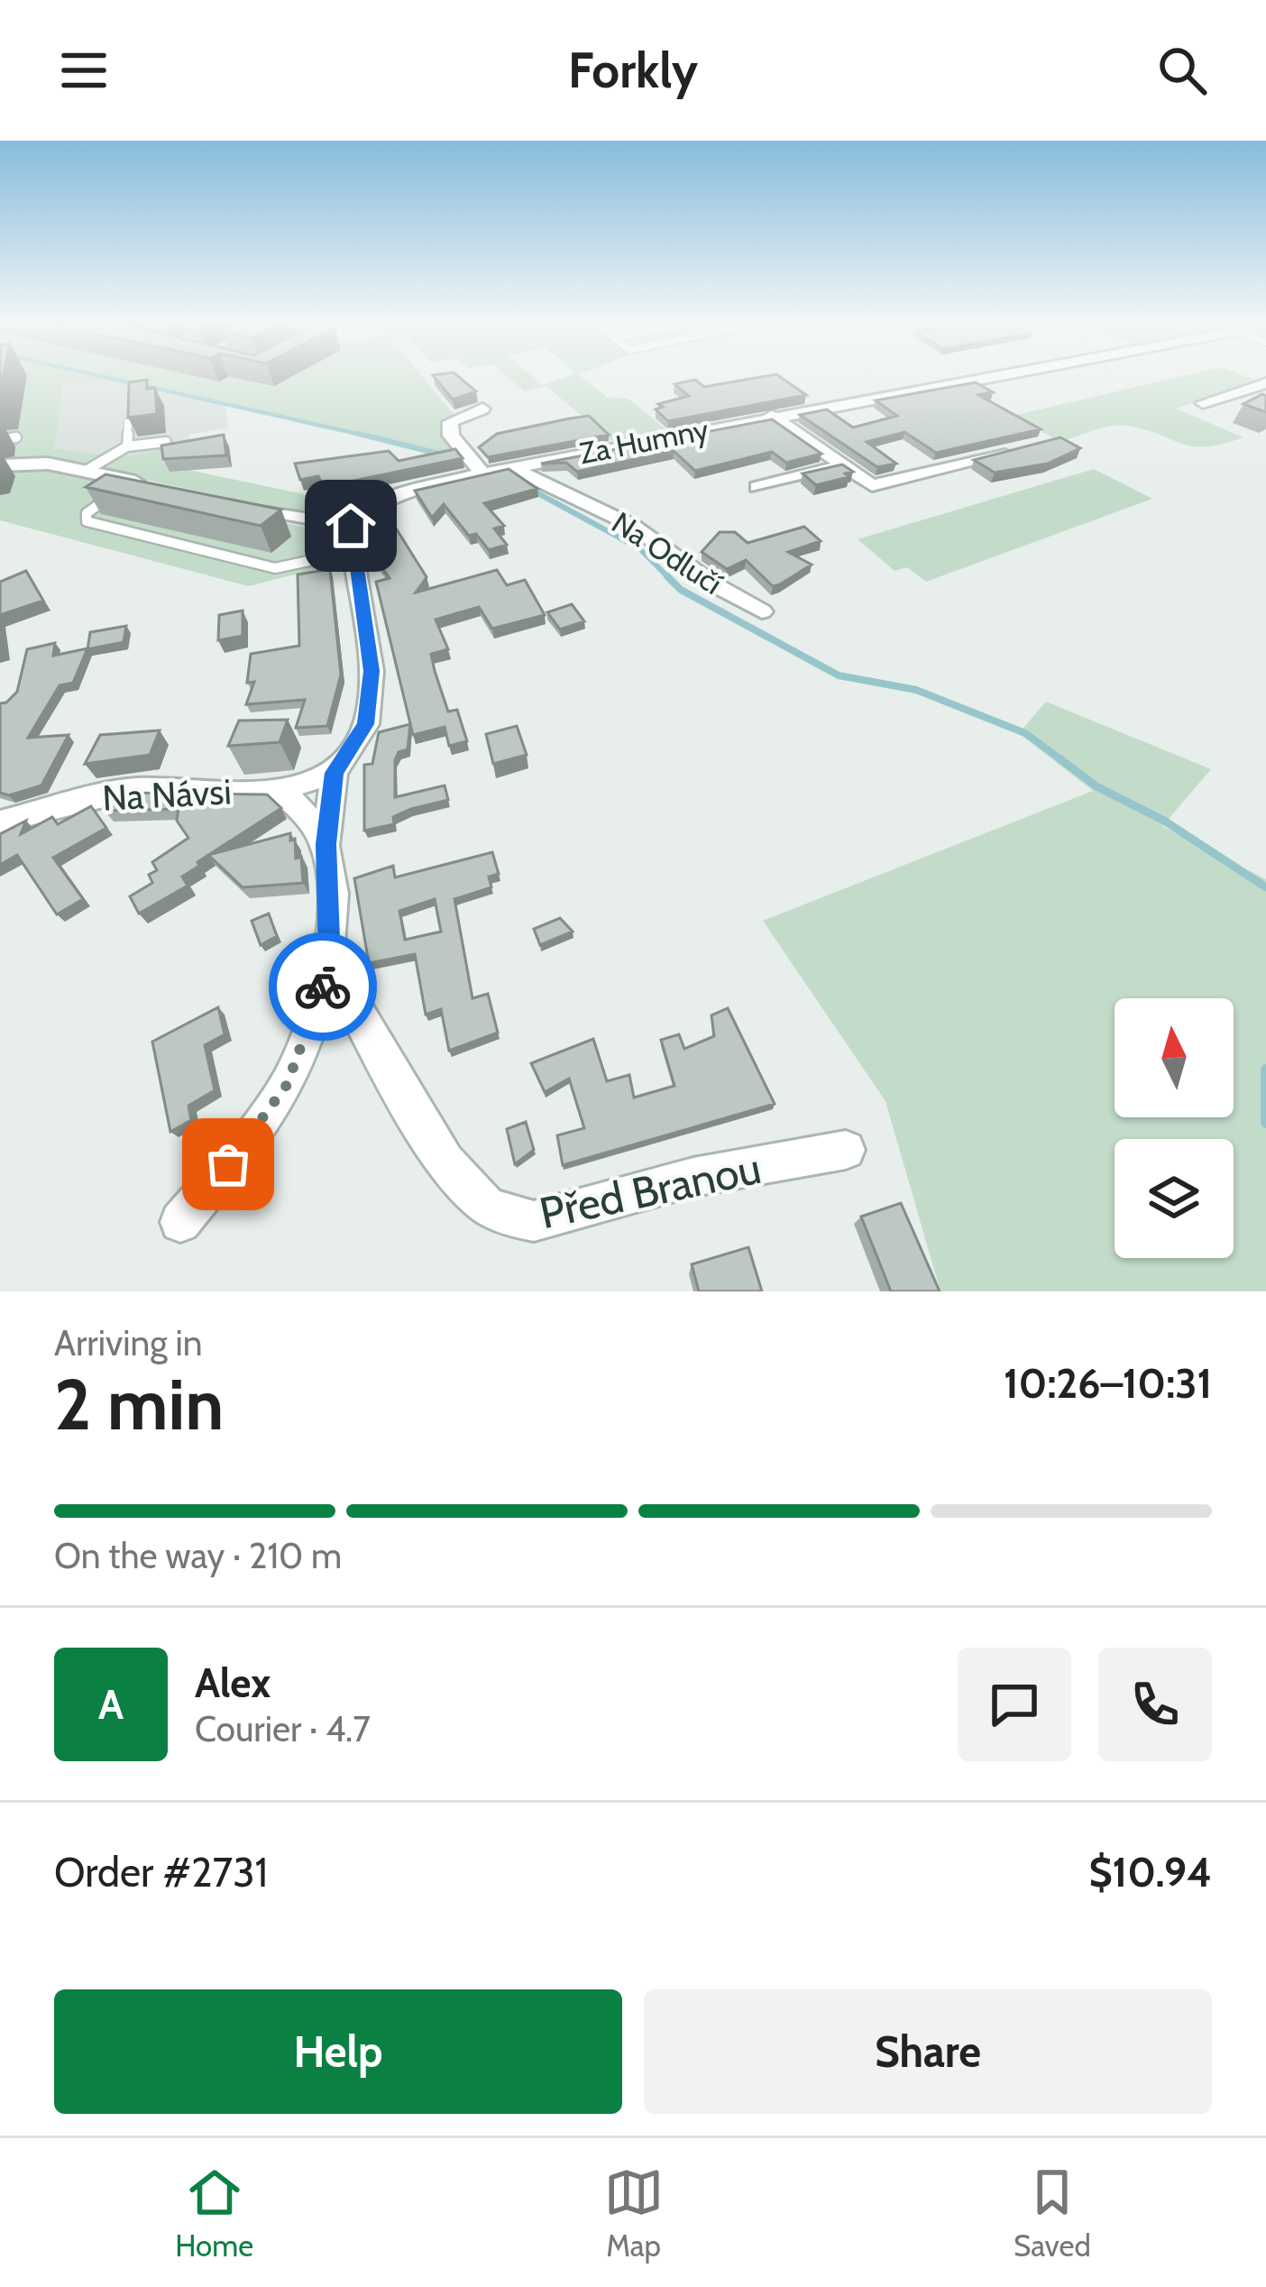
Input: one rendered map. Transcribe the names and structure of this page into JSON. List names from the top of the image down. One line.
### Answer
{"streets":{"street":["Za Humny","Na Odlučí","Na Návsi","Před Branou"]},"crossings":[["Za Humny","Na Odlučí"],["Na Návsi","Před Branou"]],"north":"top","page":{"header":"Forkly","heading":["2 min","Arriving in","10:26–10:31"],"panel":["Alex","Courier · 4.7","Order #2731","$10.94"],"bar":"On the way · 210 m","round":"A","buttons":["Help","Share"],"tabs":["Home","Map","Saved"]}}
